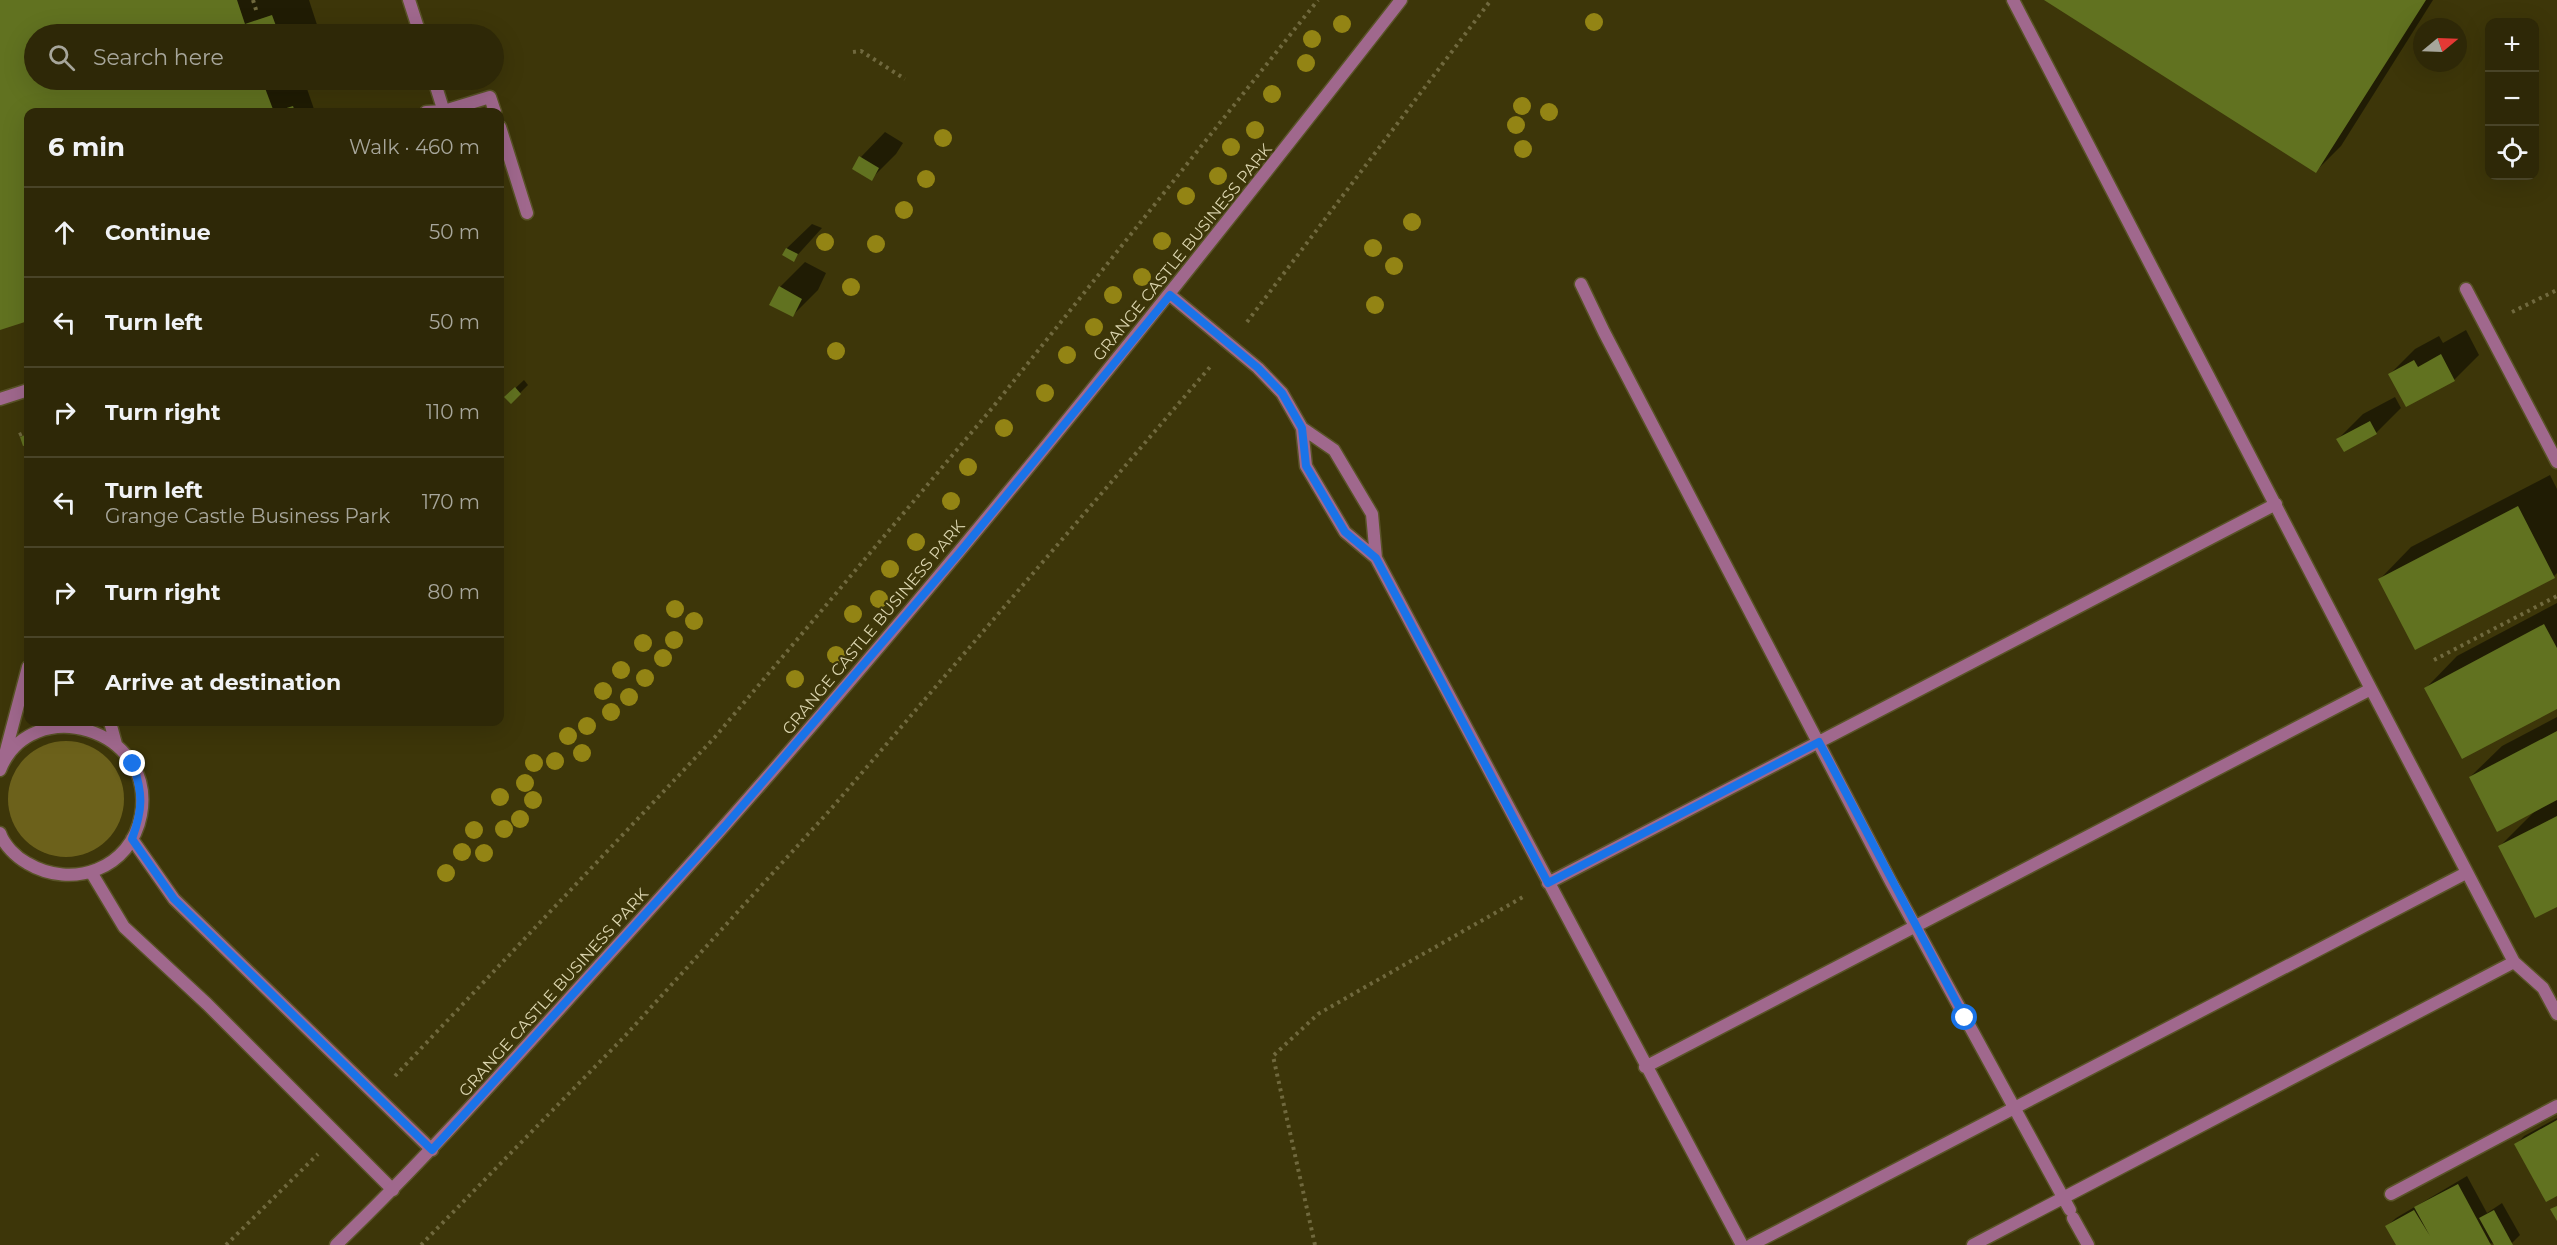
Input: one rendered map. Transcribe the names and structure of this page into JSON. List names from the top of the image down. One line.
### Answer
{"streets":{"street":["GRANGE CASTLE BUSINESS PARK"]},"north":"right","page":{"map_buttons":["+","−"],"search":"Search here","heading":["6 min","Walk · 460 m"],"list":[["Continue","50 m"],["Turn left","50 m"],["Turn right","110 m"],["Turn left","Grange Castle Business Park","170 m"],["Turn right","80 m"],"Arrive at destination"]}}
